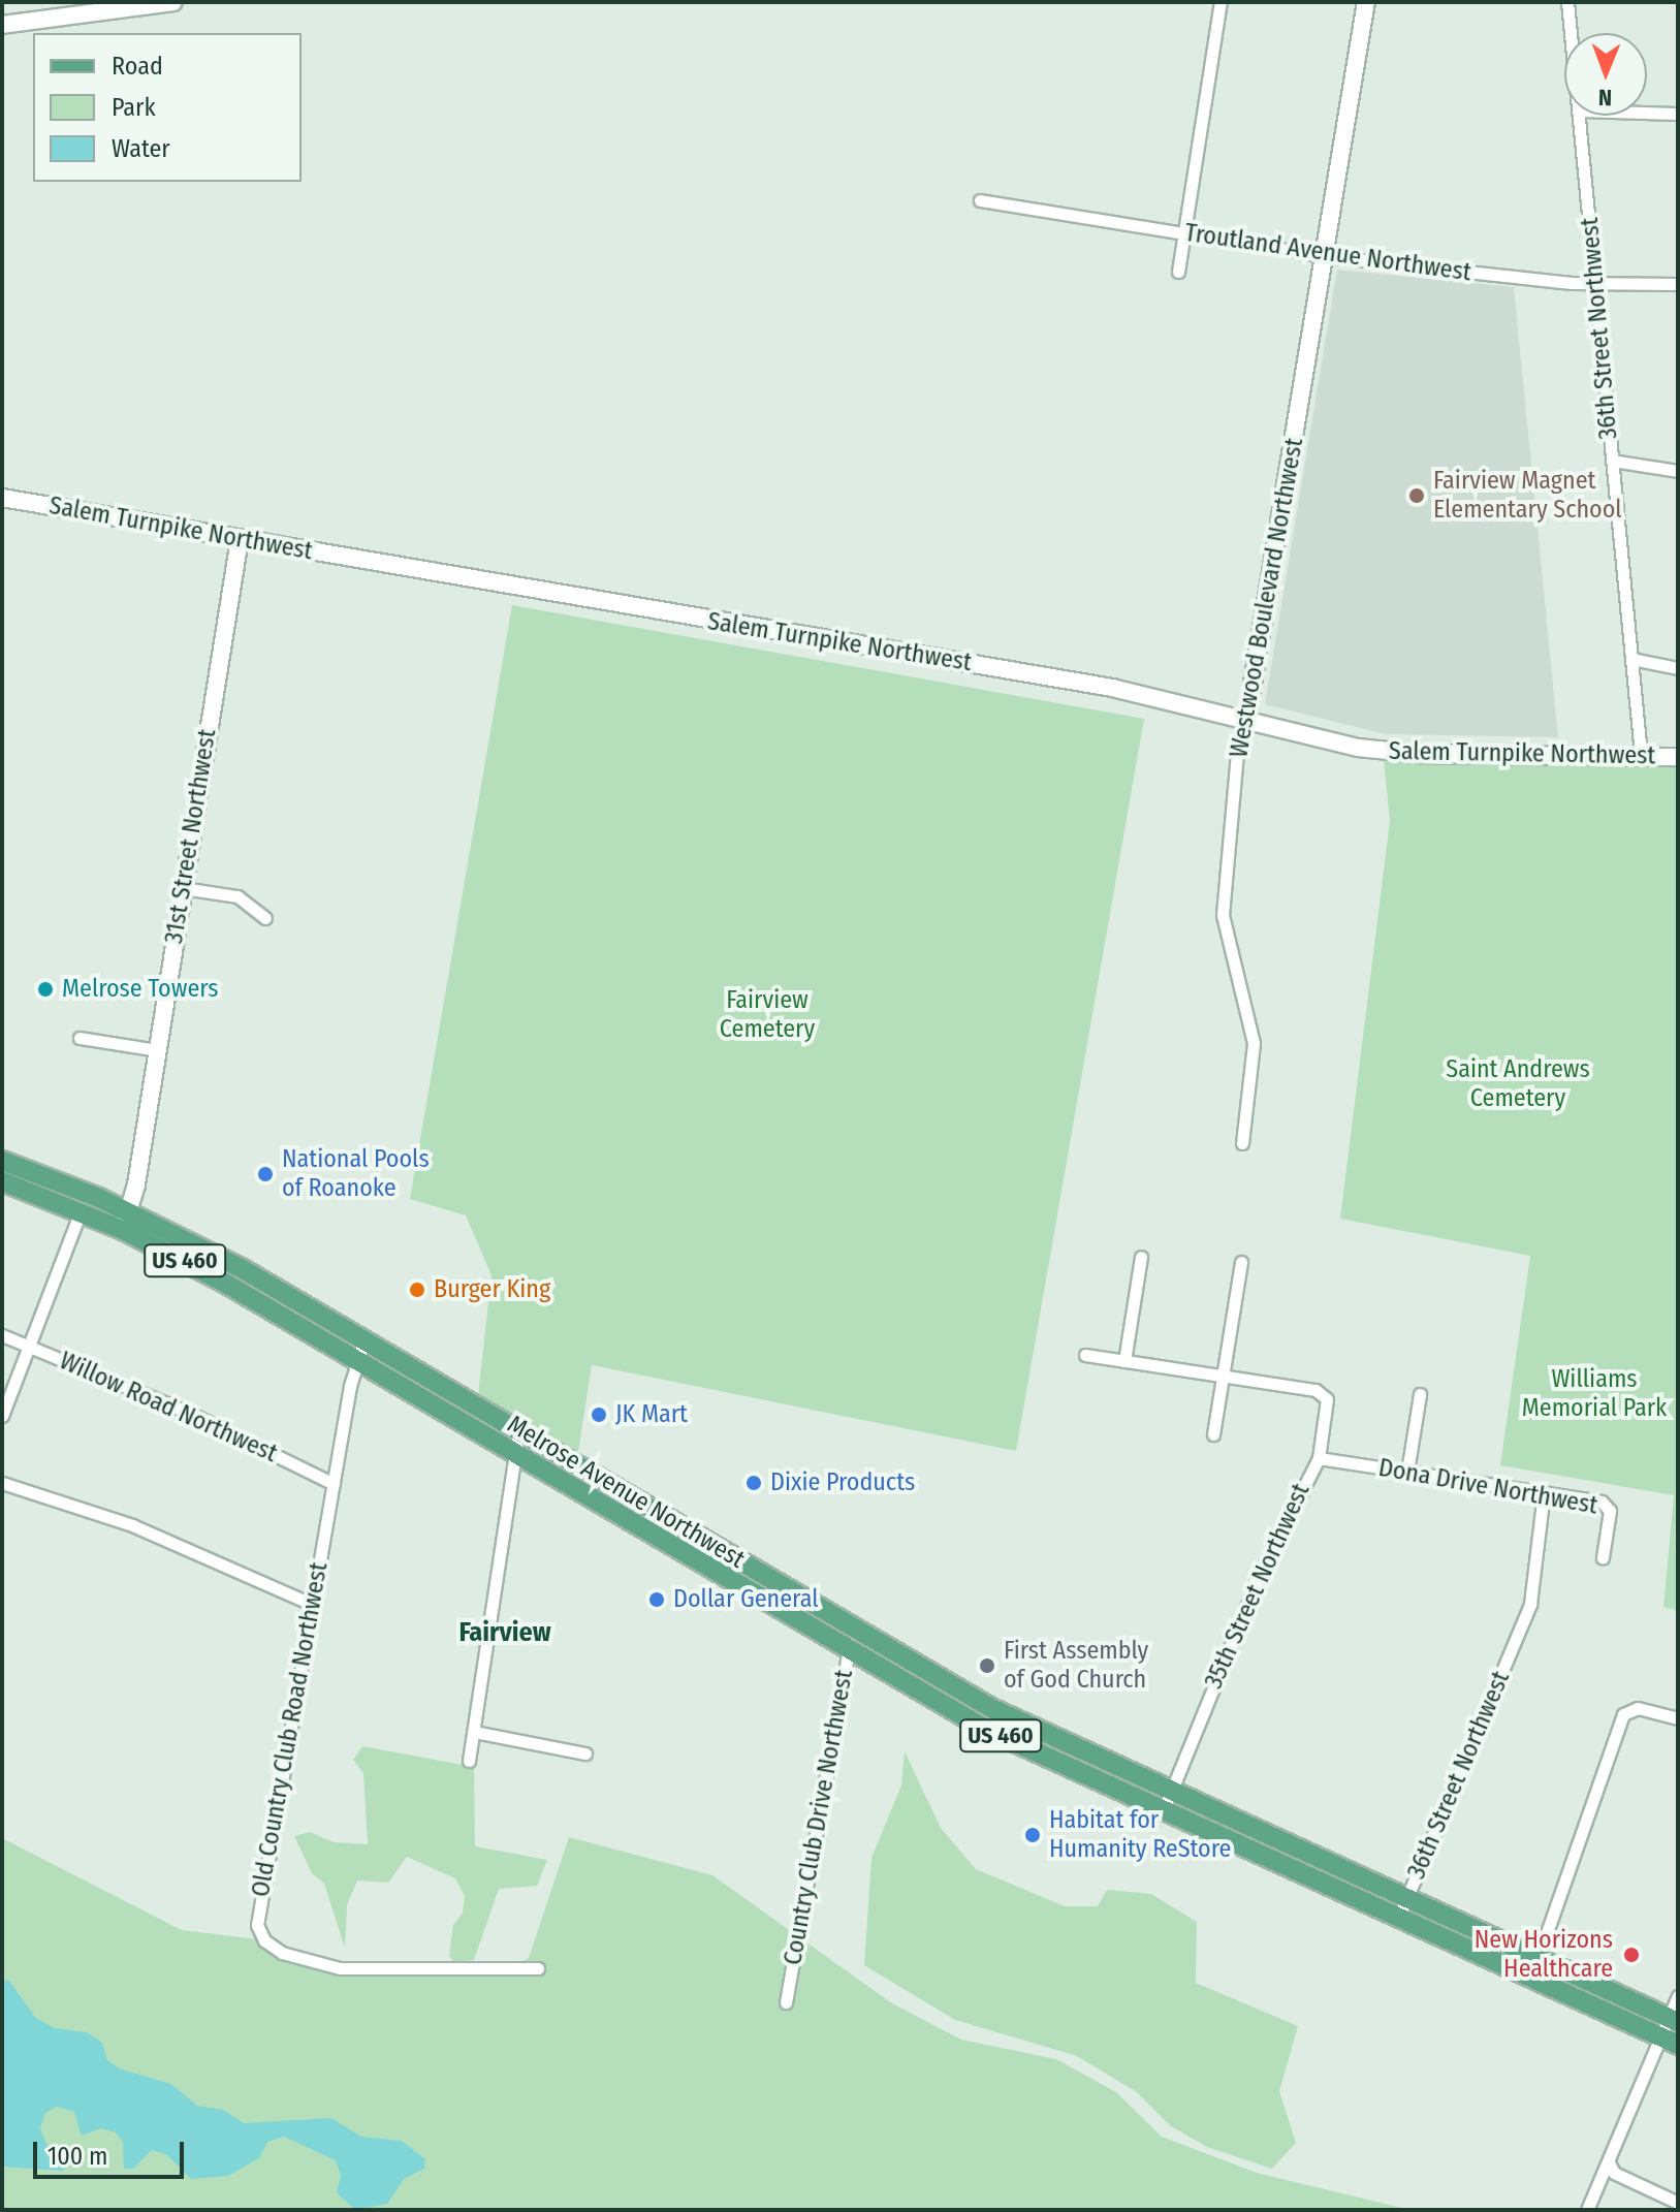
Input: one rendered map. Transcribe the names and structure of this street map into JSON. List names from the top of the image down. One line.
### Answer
{"streets":{"main road":["US 460","Melrose Avenue Northwest"],"street":["Troutland Avenue Northwest","36th Street Northwest","Salem Turnpike Northwest","Westwood Boulevard Northwest","31st Street Northwest","Willow Road Northwest","Dona Drive Northwest","35th Street Northwest","Old Country Club Road Northwest","Country Club Drive Northwest"]},"crossings":[["Troutland Avenue Northwest","36th Street Northwest"],["Troutland Avenue Northwest","Westwood Boulevard Northwest"],["36th Street Northwest","Salem Turnpike Northwest"],["36th Street Northwest","Dona Drive Northwest"],["36th Street Northwest","Melrose Avenue Northwest"],["Salem Turnpike Northwest","Westwood Boulevard Northwest"],["Salem Turnpike Northwest","31st Street Northwest"],["31st Street Northwest","Melrose Avenue Northwest"],["Willow Road Northwest","Old Country Club Road Northwest"],["Dona Drive Northwest","35th Street Northwest"],["Melrose Avenue Northwest","35th Street Northwest"],["Melrose Avenue Northwest","Old Country Club Road Northwest"],["Melrose Avenue Northwest","Country Club Drive Northwest"]],"districts":["Fairview"],"parks":["Fairview Cemetery","Saint Andrews Cemetery","Williams Memorial Park"],"places":["Fairview Magnet Elementary School","Melrose Towers","National Pools of Roanoke","Burger King","JK Mart","Dixie Products","Dollar General","First Assembly of God Church","Habitat for Humanity ReStore","New Horizons Healthcare"],"legend":["Road","Park","Water"],"scale_bar":"100 m","north":"bottom"}
